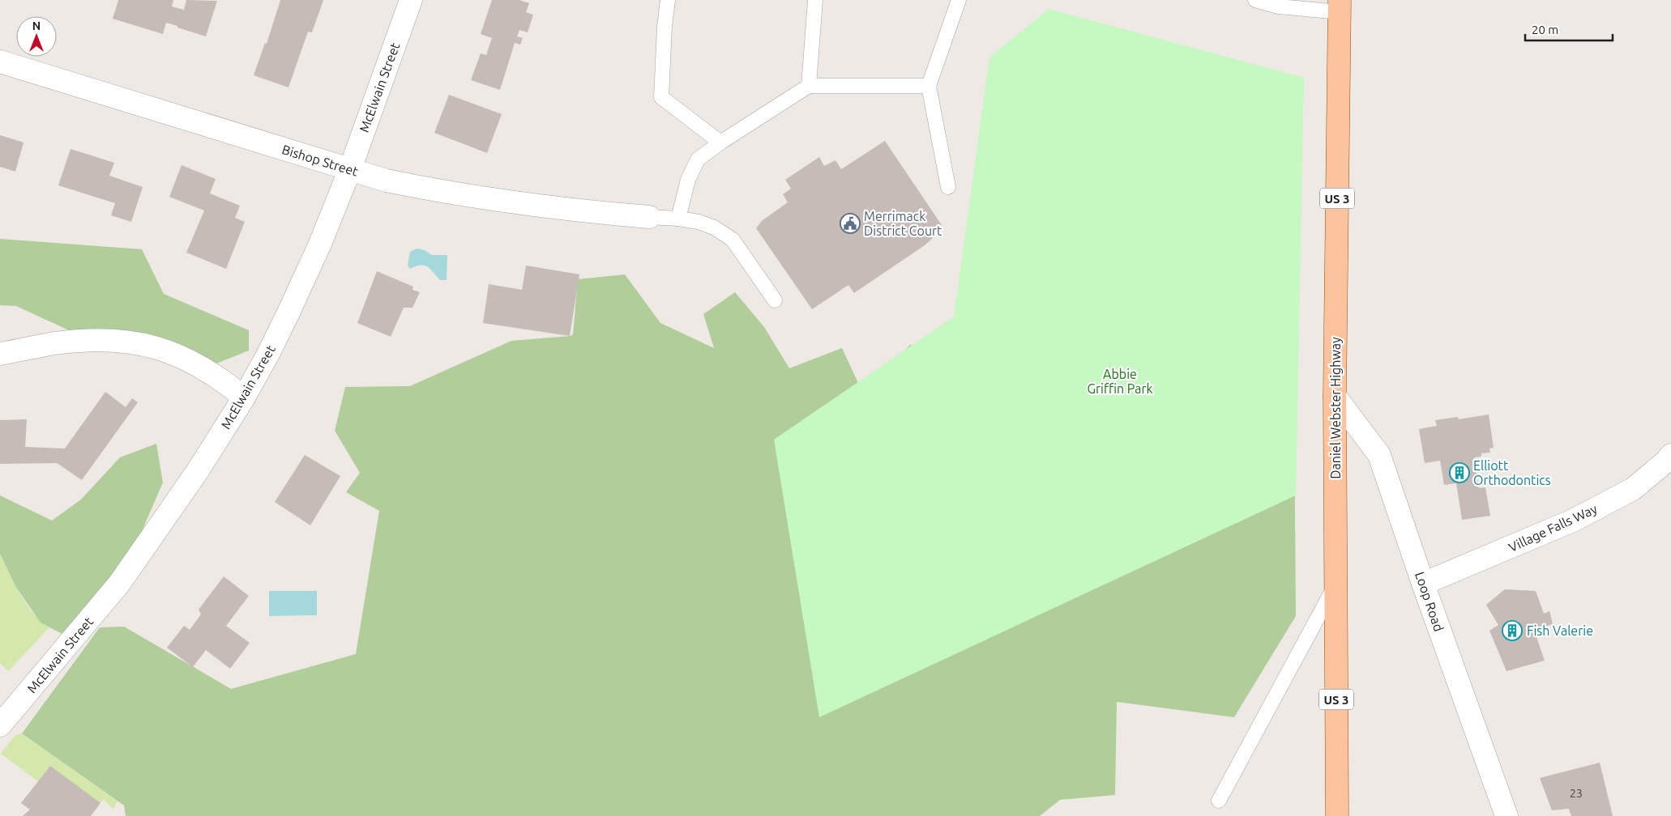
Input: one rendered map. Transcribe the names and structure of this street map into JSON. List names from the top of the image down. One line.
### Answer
{"streets":{"main road":["US 3","Daniel Webster Highway"],"street":["McElwain Street","Bishop Street","Village Falls Way","Loop Road"]},"crossings":[["McElwain Street","Bishop Street"],["Daniel Webster Highway","Loop Road"],["Village Falls Way","Loop Road"]],"parks":["Abbie Griffin Park"],"places":{"public building":["Merrimack District Court"],"building":["Elliott Orthodontics","Fish Valerie"]},"house_numbers":["23"],"scale_bar":"20 m","north":"top"}
